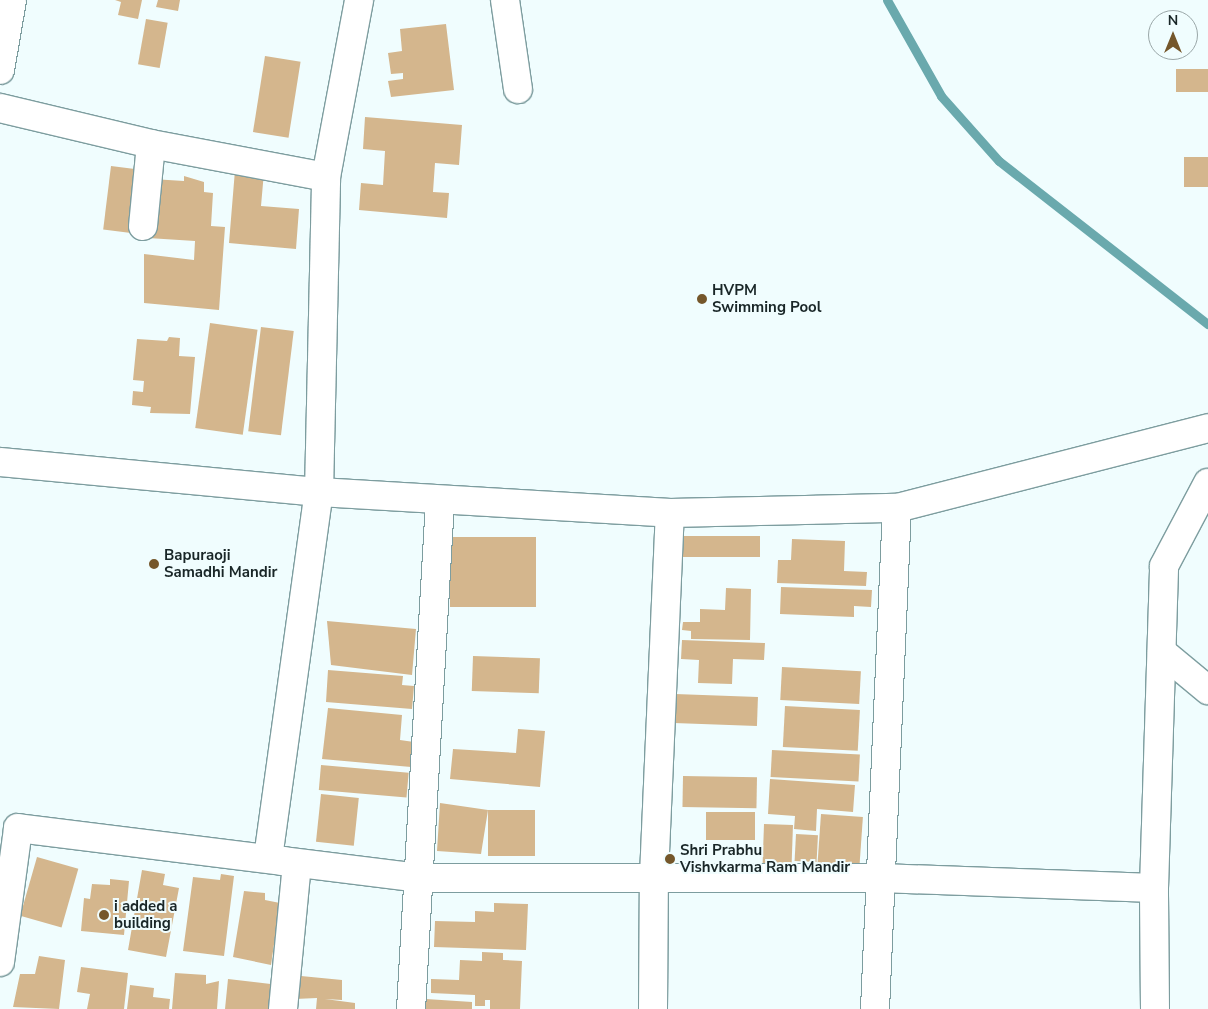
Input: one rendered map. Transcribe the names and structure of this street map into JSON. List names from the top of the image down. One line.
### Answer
{"places":["HVPM Swimming Pool","Bapuraoji Samadhi Mandir","Shri Prabhu Vishvkarma Ram Mandir","i added a building"],"north":"top"}
